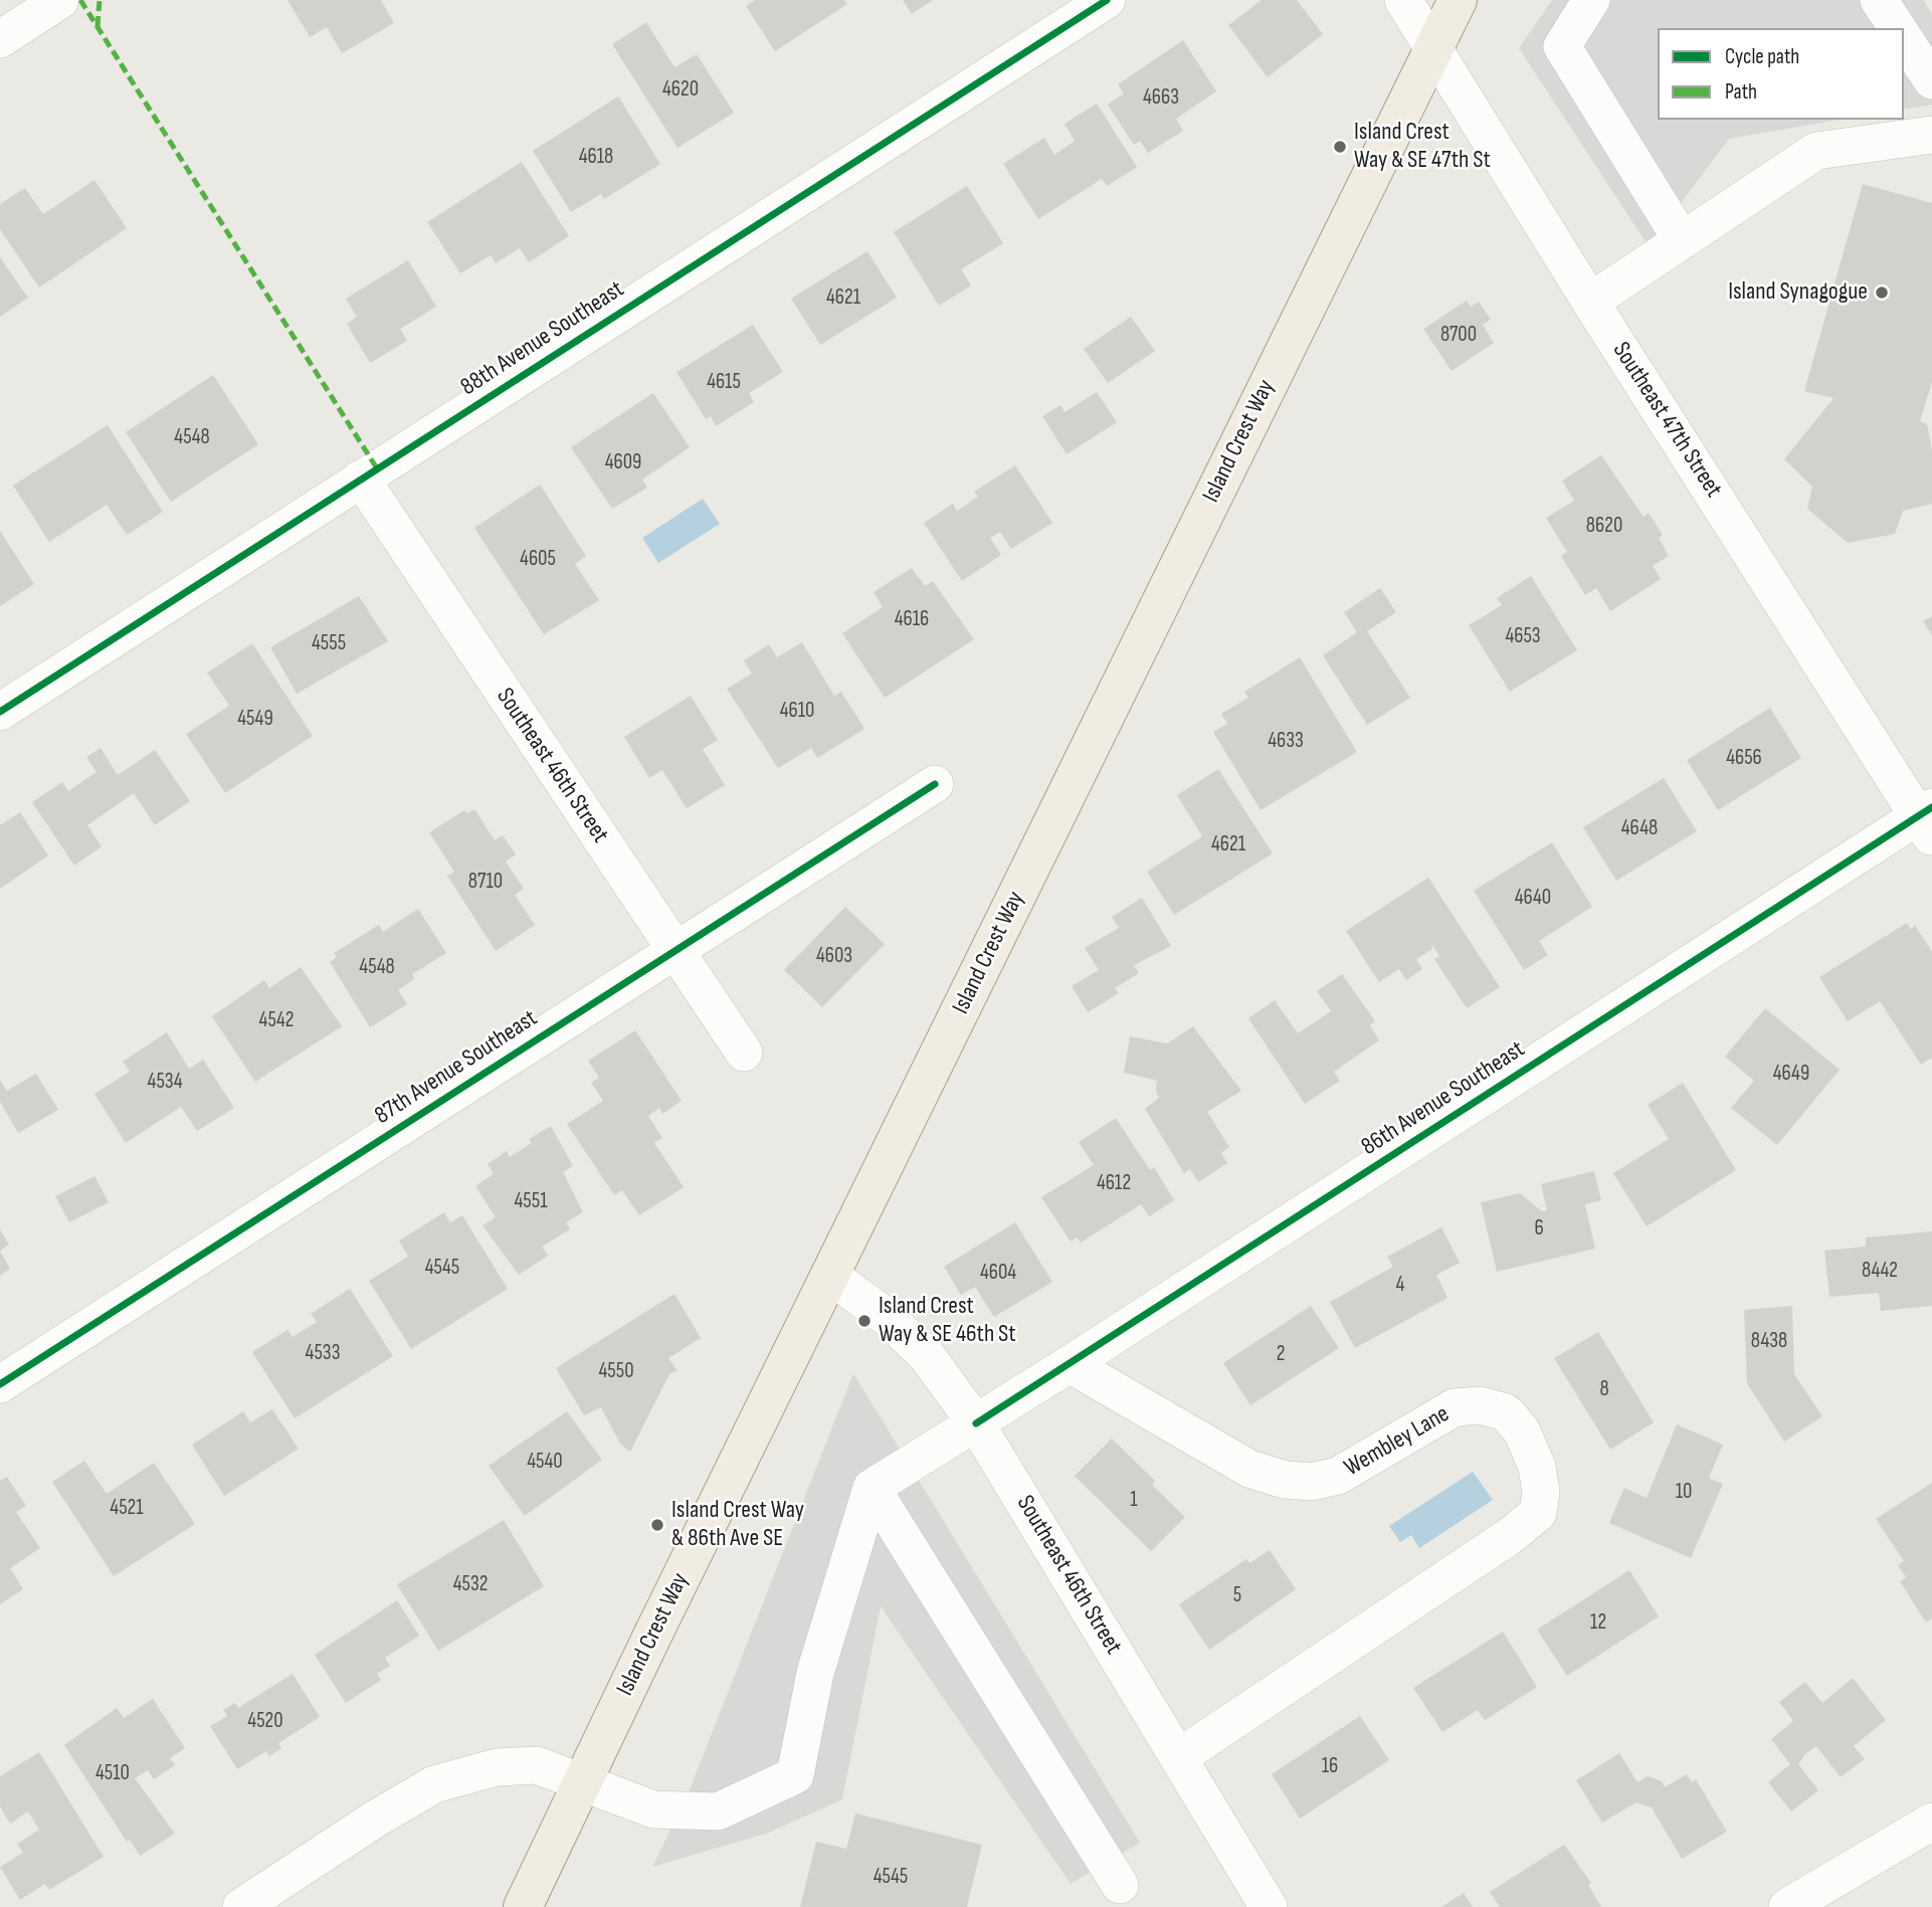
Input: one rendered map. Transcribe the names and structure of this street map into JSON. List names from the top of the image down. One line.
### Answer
{"streets":{"main road":["Island Crest Way"],"street":["88th Avenue Southeast","Southeast 47th Street","Southeast 46th Street","87th Avenue Southeast","86th Avenue Southeast","Wembley Lane"]},"crossings":[["88th Avenue Southeast","Southeast 46th Street"],["Southeast 47th Street","Island Crest Way"],["Southeast 47th Street","86th Avenue Southeast"],["Island Crest Way","Southeast 46th Street"],["Southeast 46th Street","87th Avenue Southeast"],["Southeast 46th Street","86th Avenue Southeast"],["Southeast 46th Street","Wembley Lane"],["86th Avenue Southeast","Wembley Lane"]],"places":["Island Crest Way & SE 47th St","Island Synagogue","Island Crest Way & SE 46th St","Island Crest Way & 86th Ave SE"],"house_numbers":["4620","4663","4618","4621","8700","4615","4548","4609","8620","4605","4616","4653","4555","4610","4549","4633","4656","4648","4621","8710","4640","4603","4548","4542","4649","4534","4612","4551","6","4545","8442","4604","4","8438","4533","2","4550","8","4540","10","1","4521","4532","5","12","4520","16","4510","4545"],"legend":["Cycle path","Path"]}
